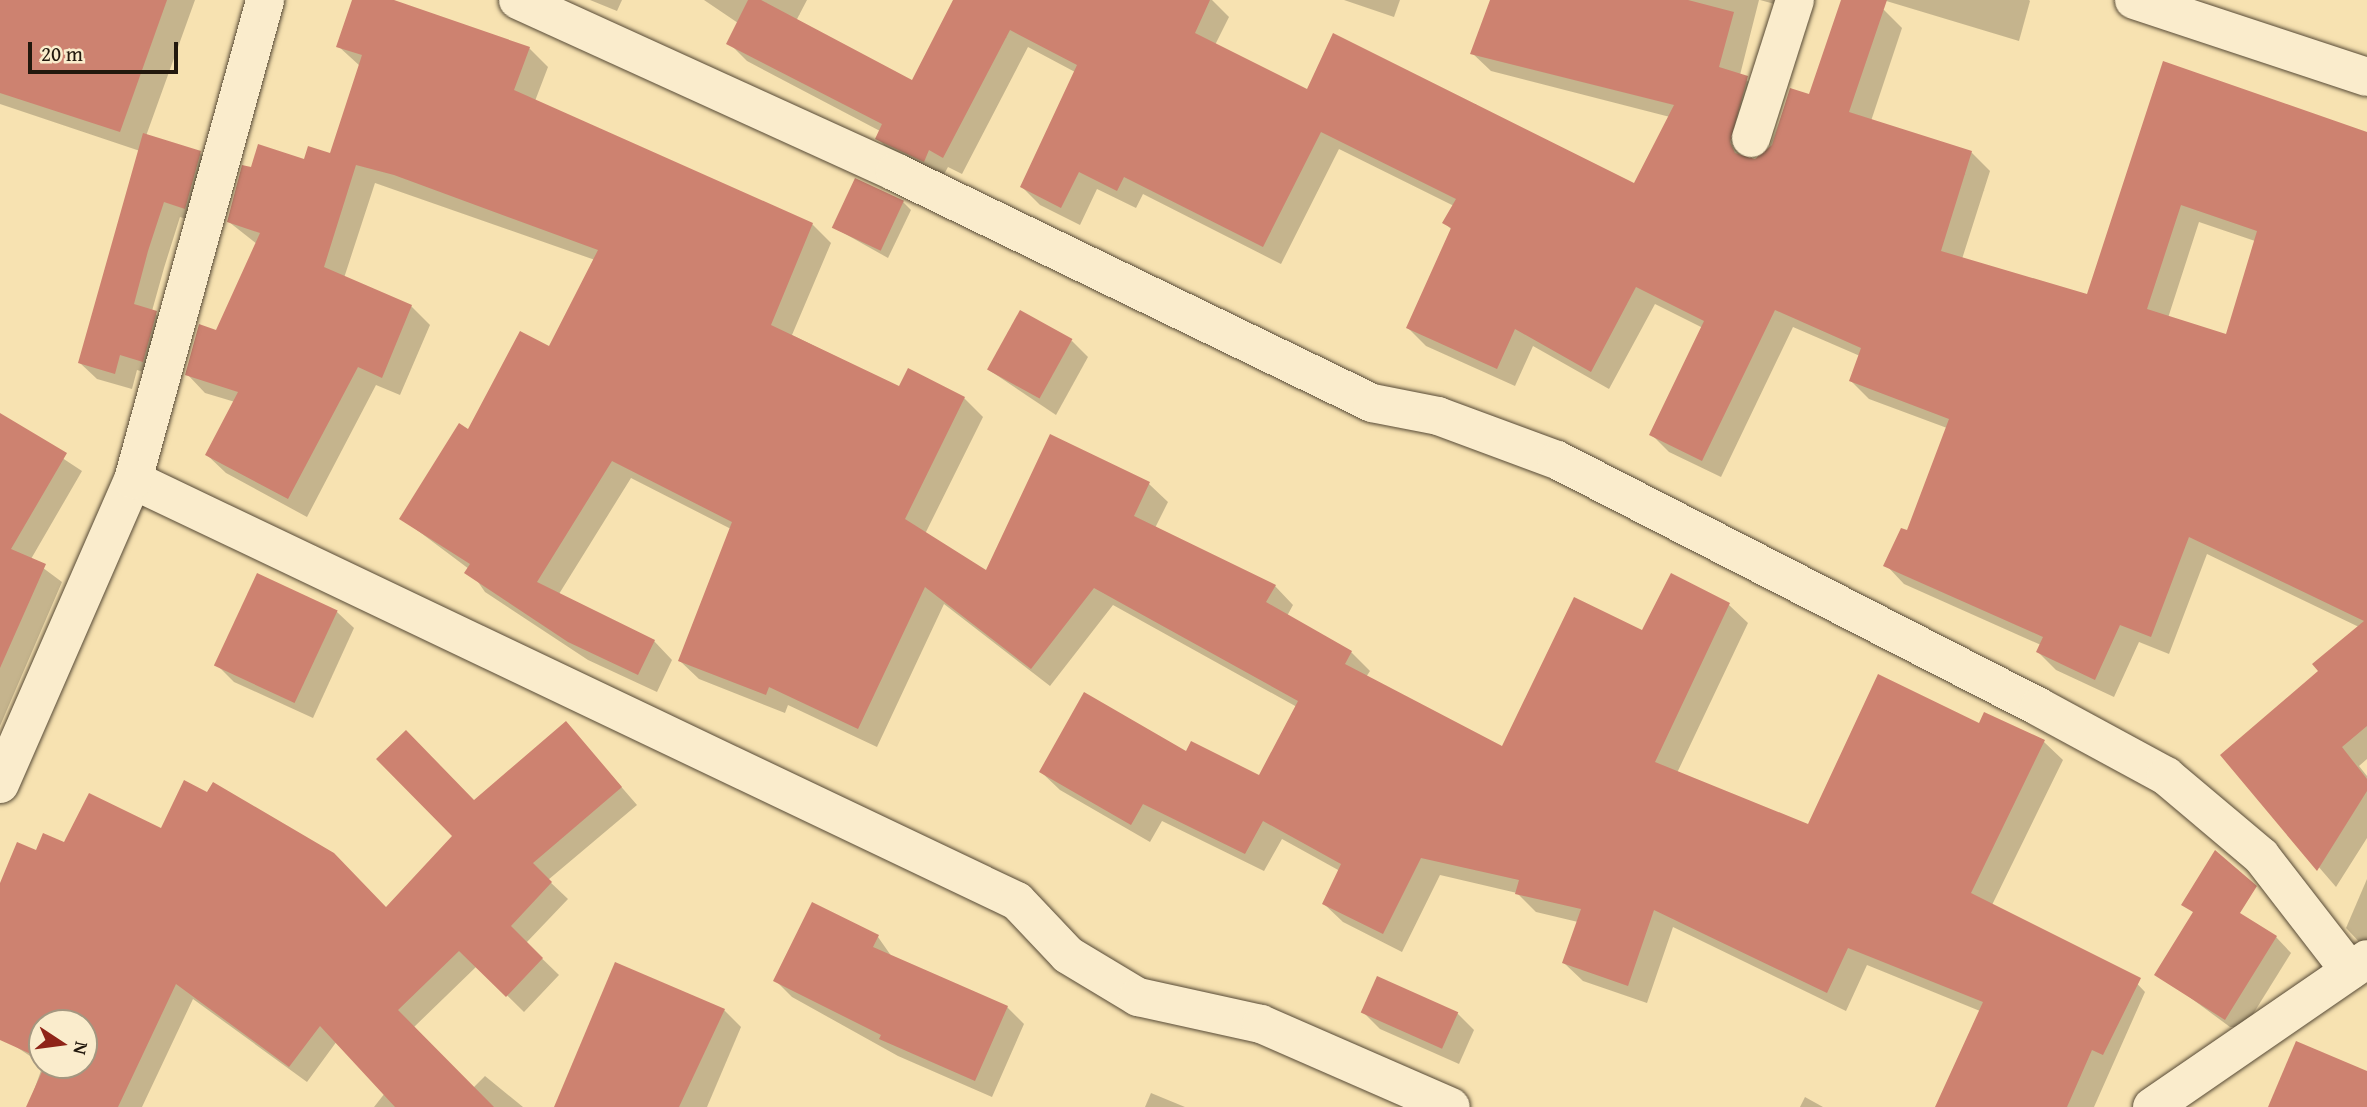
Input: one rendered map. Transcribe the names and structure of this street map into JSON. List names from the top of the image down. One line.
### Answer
{"scale_bar":"20 m","north":"right"}
